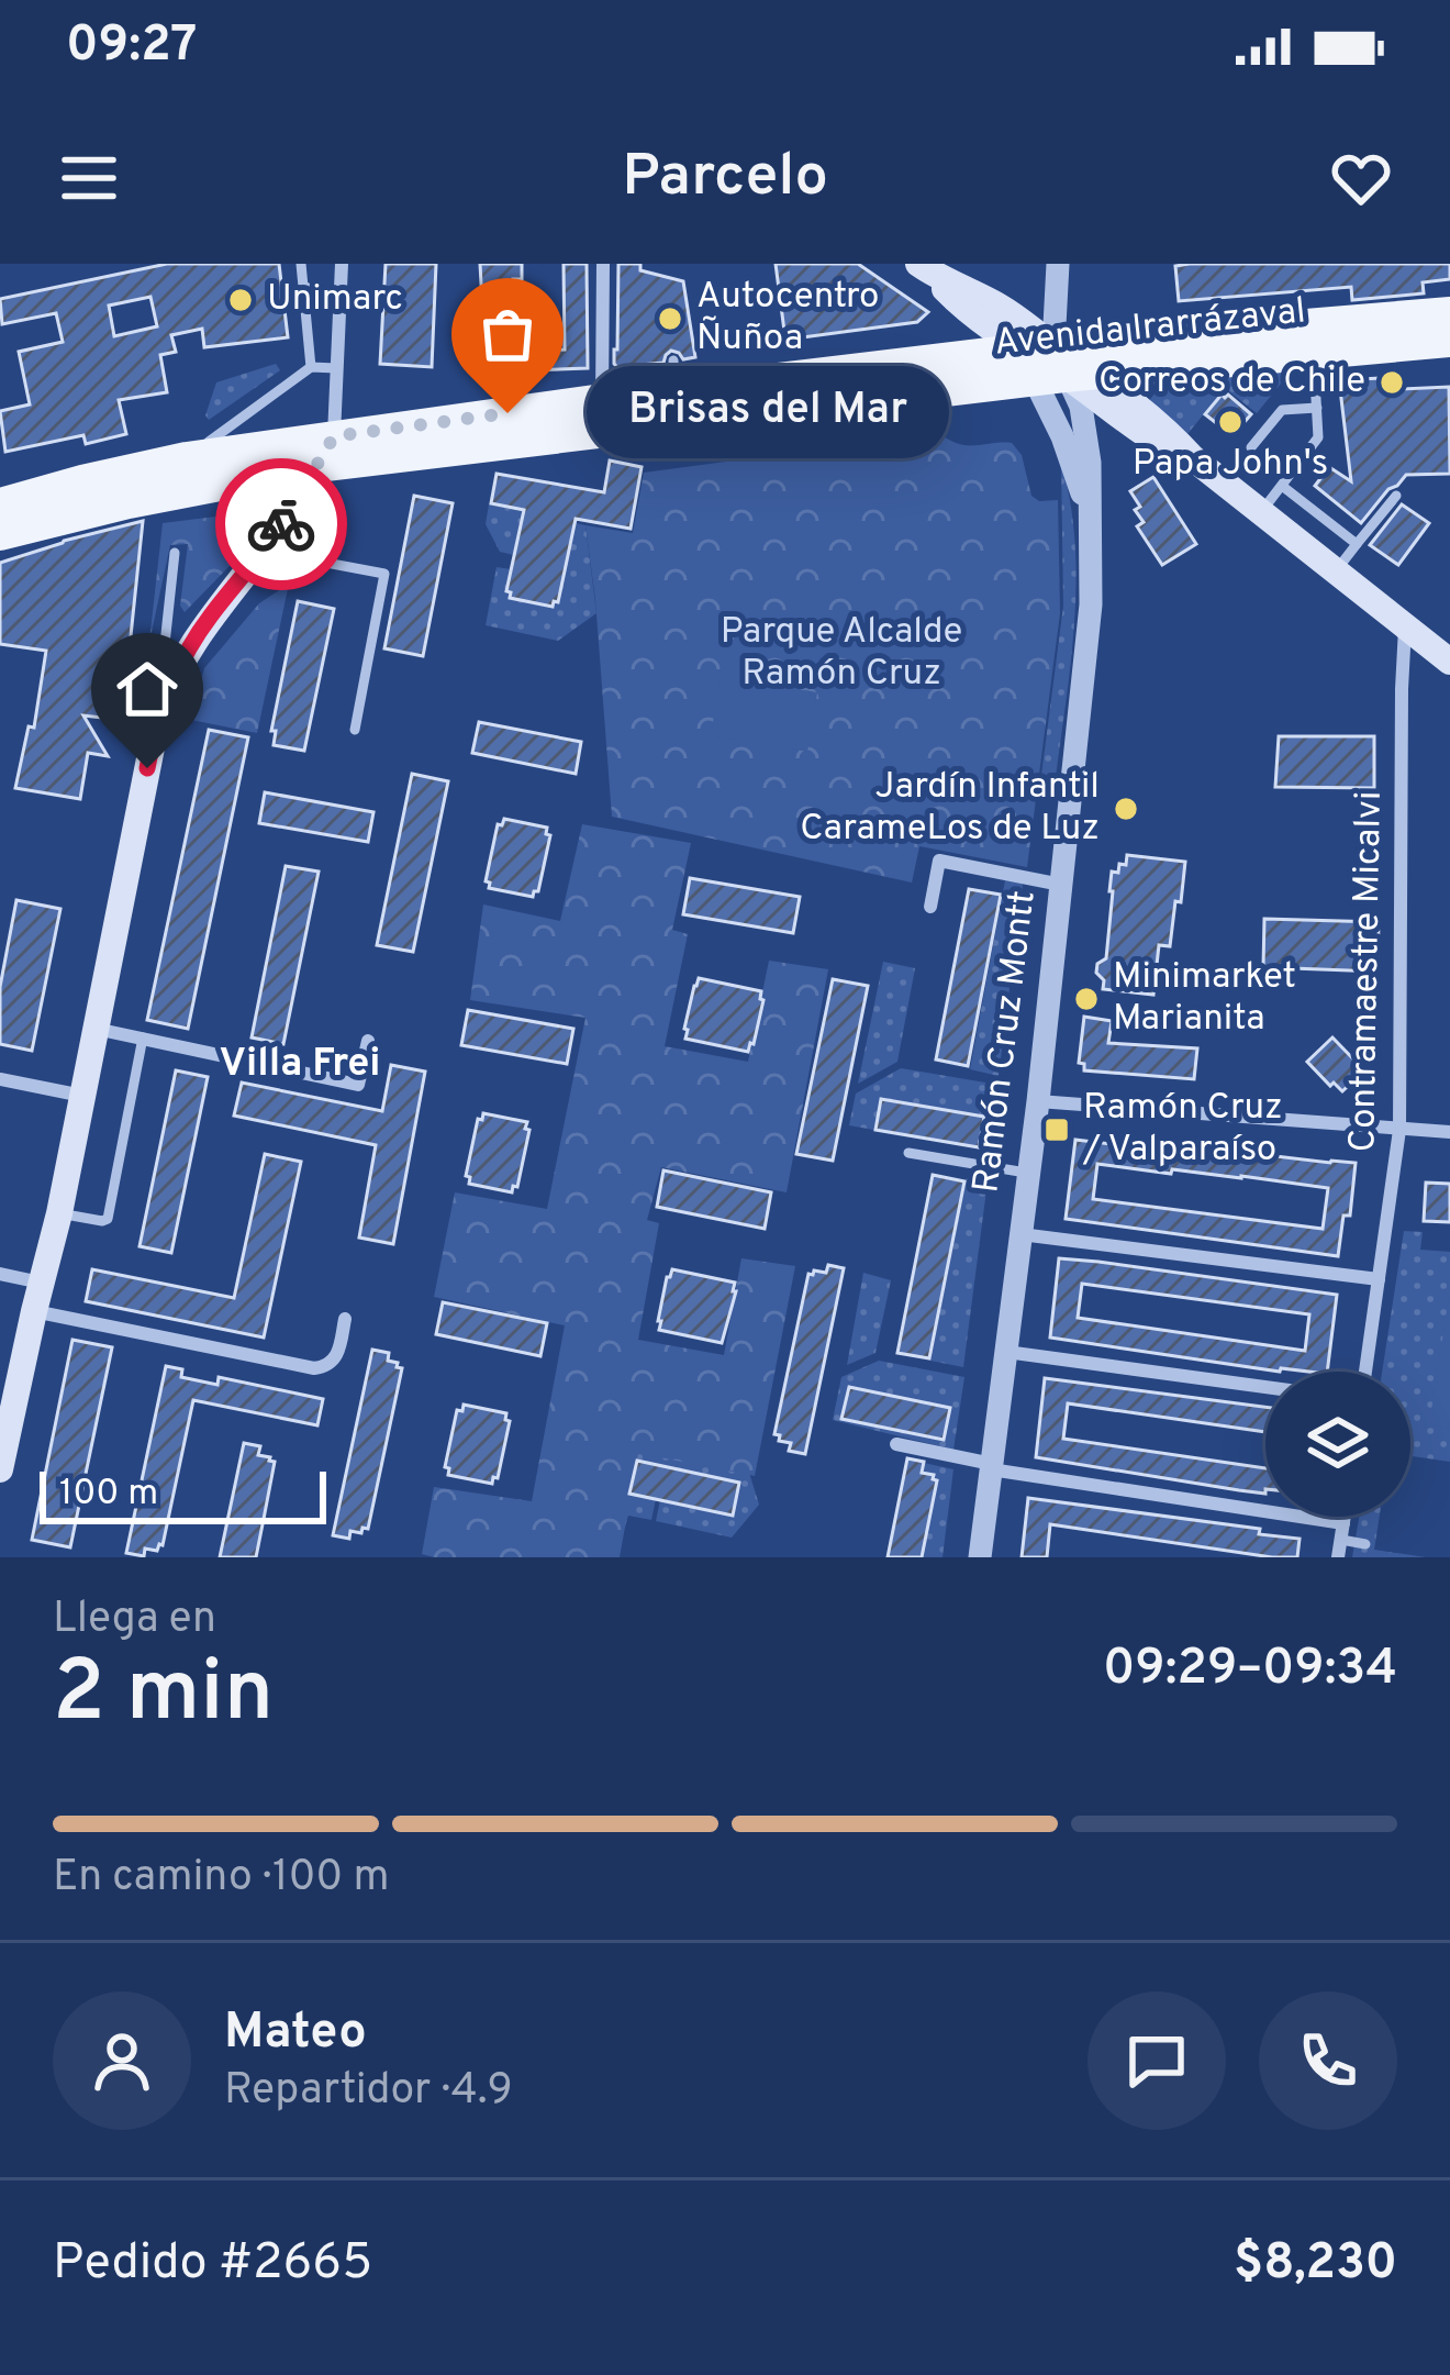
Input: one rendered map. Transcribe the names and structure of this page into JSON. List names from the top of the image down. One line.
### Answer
{"streets":{"main road":["Avenida Irarrázaval"],"street":["Contramaestre Micalvi","Ramón Cruz Montt"]},"crossings":[["Avenida Irarrázaval","Ramón Cruz Montt"]],"districts":["Villa Frei"],"parks":["Parque Alcalde Ramón Cruz"],"places":{"other":["Unimarc","Autocentro Ñuñoa","Correos de Chile","Brisas del Mar","Papa John's","Jardín Infantil CarameLos de Luz","Minimarket Marianita"],"transit":["Ramón Cruz / Valparaíso"]},"scale_bar":"100 m","page":{"status":"09:27","header":"Parcelo","bubble":"Brisas del Mar","scale":"100 m","heading":["2 min","Llega en","09:29–09:34"],"panel":["Mateo","Repartidor · 4.9","Pedido #2665","$8,230"],"bar":"En camino · 100 m"}}
